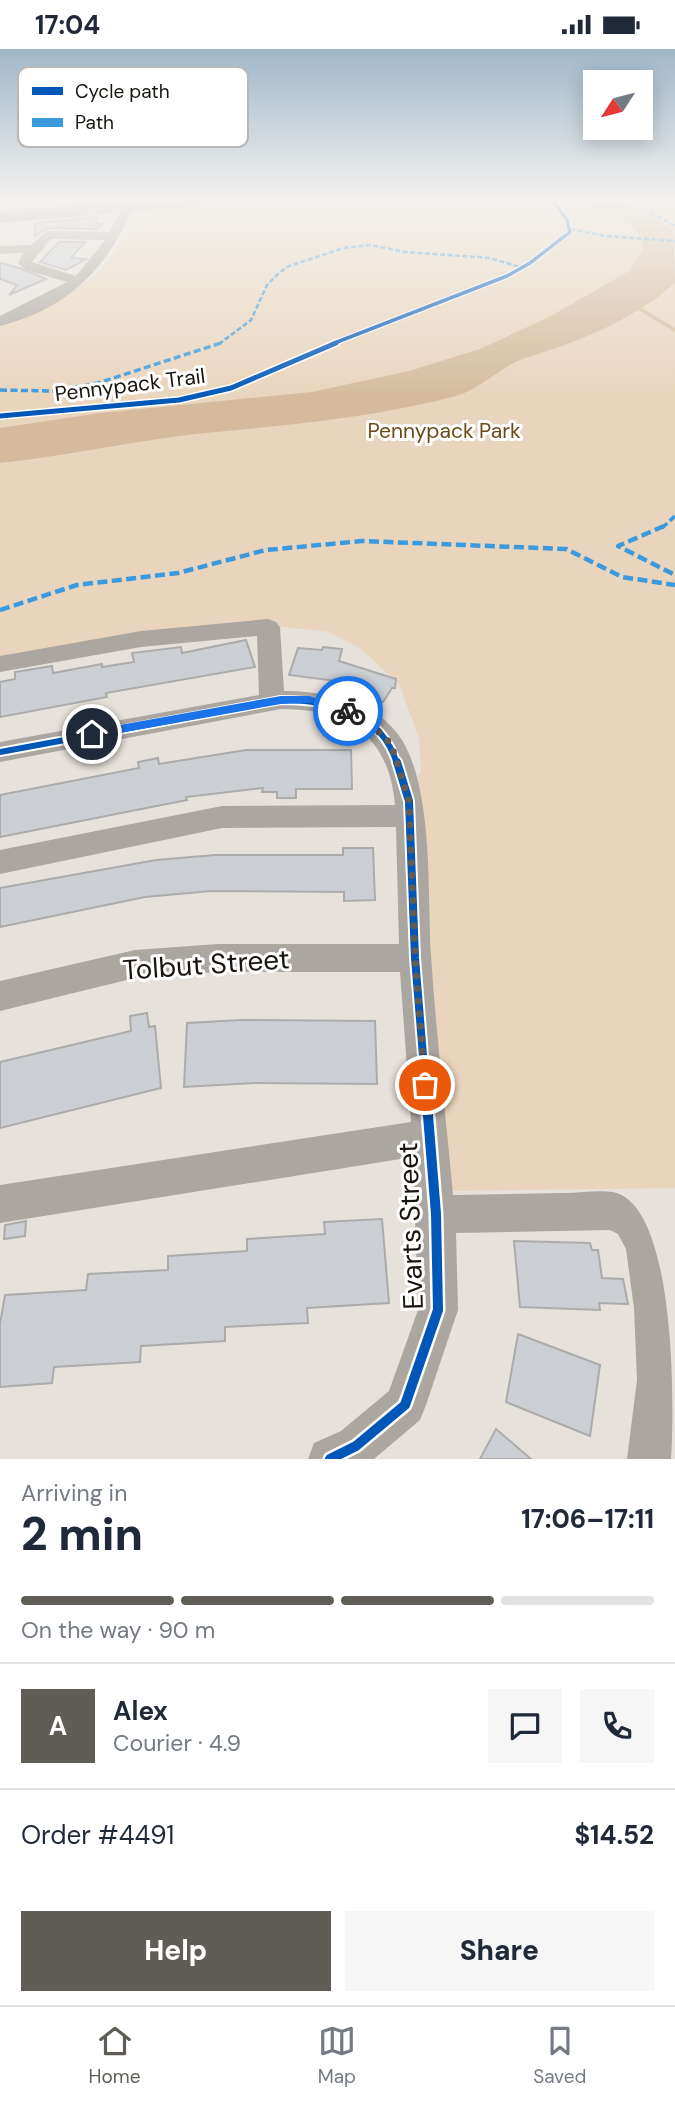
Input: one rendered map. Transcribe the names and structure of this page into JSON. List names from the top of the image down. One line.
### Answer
{"streets":{"street":["Tolbut Street","Evarts Street"],"cycle path":["Pennypack Trail"]},"crossings":[["Tolbut Street","Evarts Street"]],"parks":["Pennypack Park"],"legend":["Cycle path","Path"],"north":"bottom left","page":{"status":"17:04","heading":["2 min","Arriving in","17:06–17:11"],"panel":["Alex","Courier · 4.9","Order #4491","$14.52"],"bar":"On the way · 90 m","round":"A","buttons":["Help","Share"],"tabs":["Home","Map","Saved"]}}
